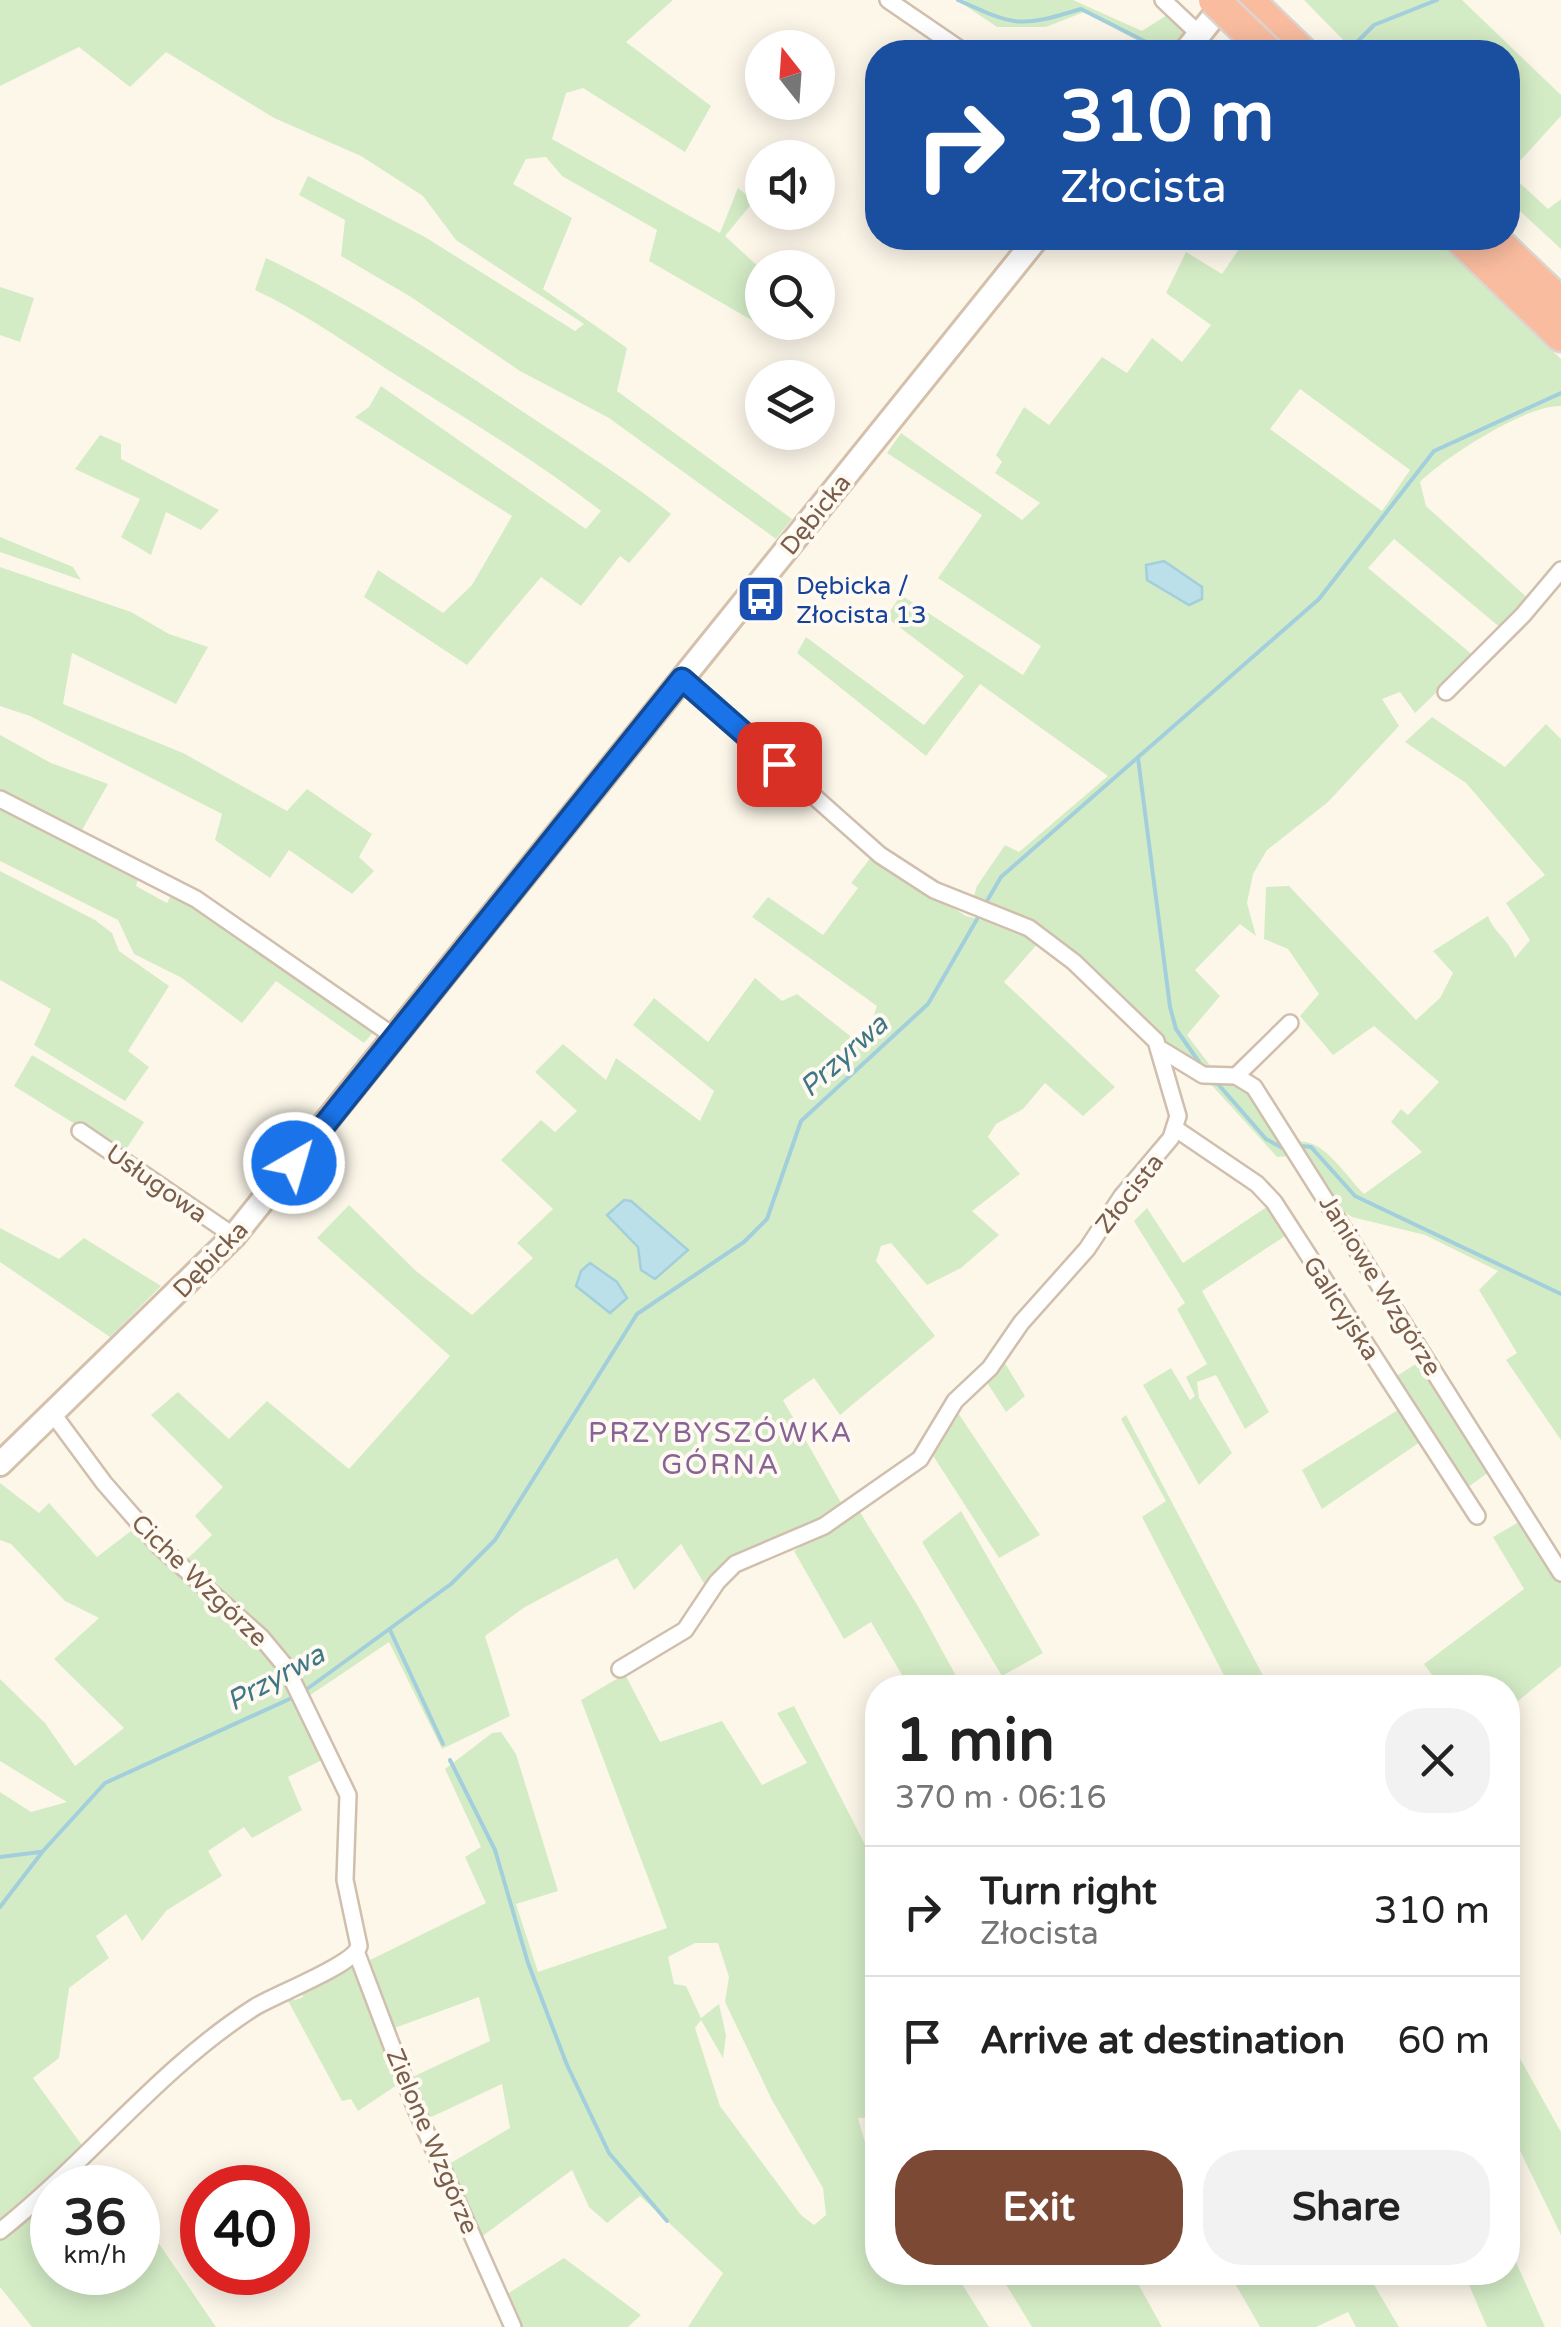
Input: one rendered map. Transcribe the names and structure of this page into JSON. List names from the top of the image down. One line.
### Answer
{"streets":{"street":["Dębicka","Usługowa","Złocista","Janiowe Wzgórze","Galicyjska","Ciche Wzgórze","Zielone Wzgórze"]},"crossings":[["Dębicka","Usługowa"],["Dębicka","Złocista"],["Dębicka","Ciche Wzgórze"],["Złocista","Galicyjska"],["Ciche Wzgórze","Zielone Wzgórze"]],"districts":["PRZYBYSZÓWKA GÓRNA"],"water":["Przyrwa"],"places":{"bus stop":["Dębicka / Złocista 13"]},"north":"top","page":{"turn":["310 m","Złocista"],"heading":["1 min","370 m · 06:16"],"list":[{"name":"Turn right","note":"Złocista","value":"310 m"},{"name":"Arrive at destination","value":"60 m"}],"buttons":["Exit","Share"],"speed":"36 km/h","limit":"40"}}
